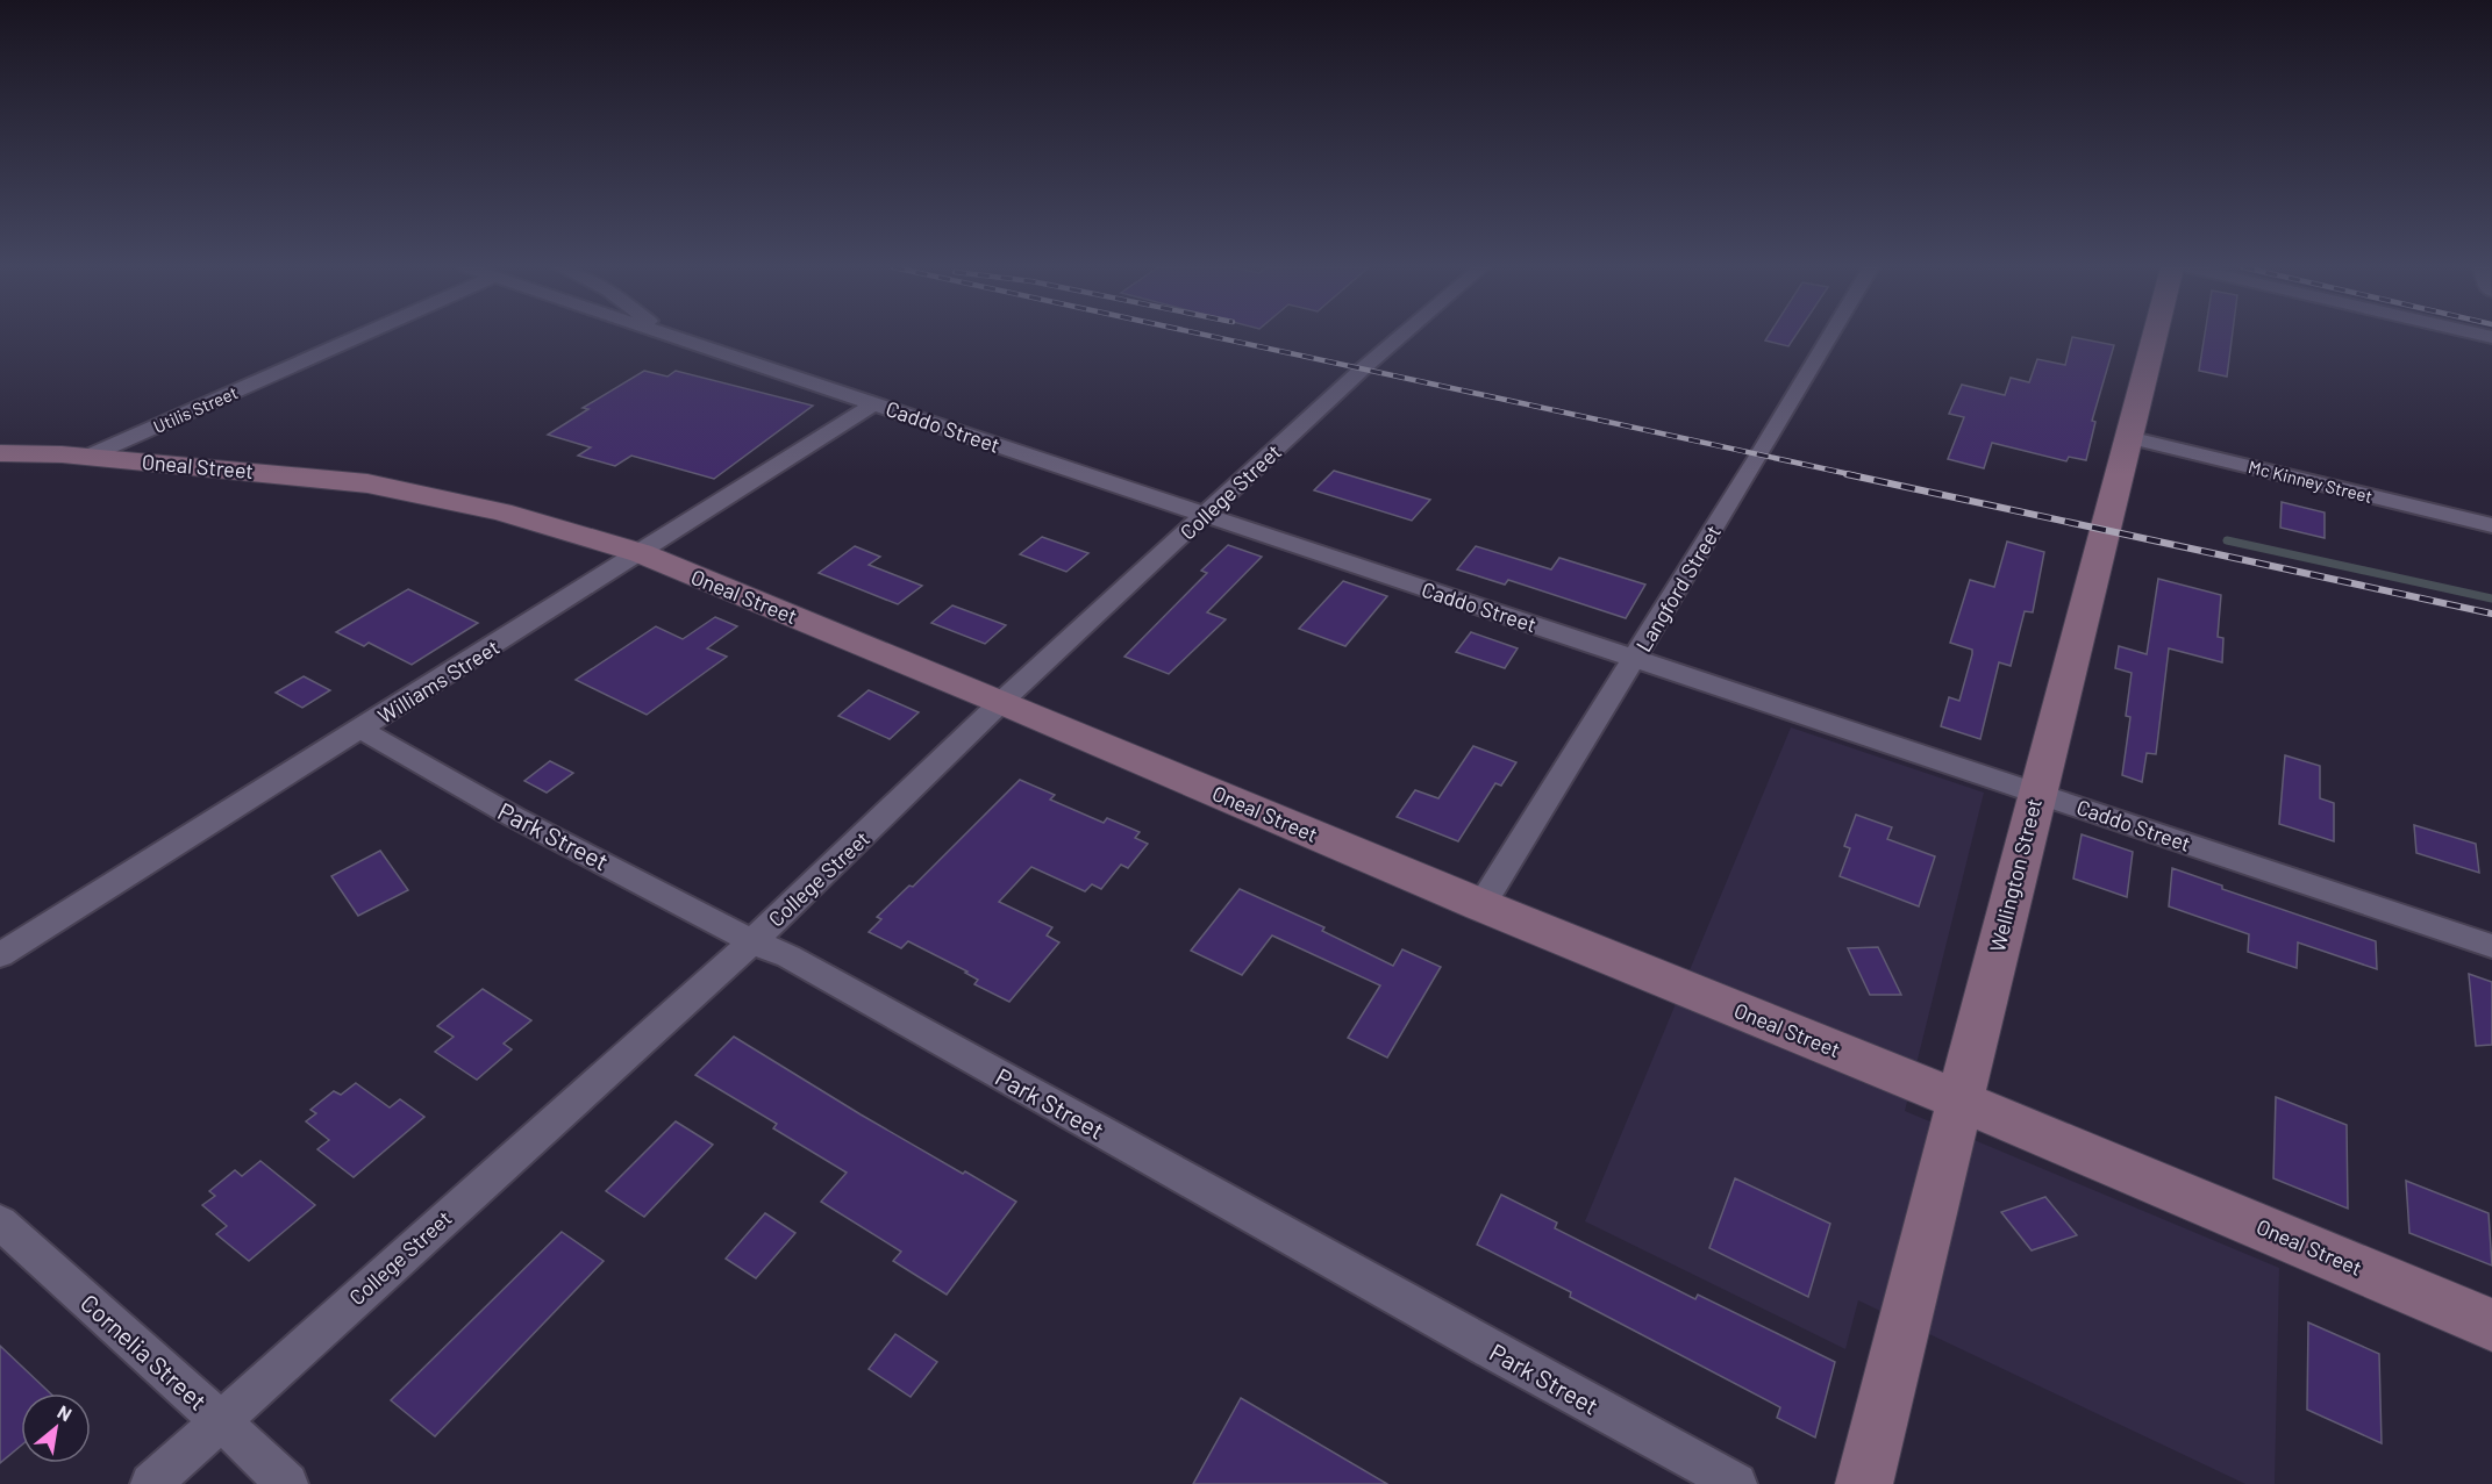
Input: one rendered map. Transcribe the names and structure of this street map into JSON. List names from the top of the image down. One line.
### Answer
{"streets":{"street":["Utilis Street","Caddo Street","Oneal Street","Mc Kinney Street","College Street","Langford Street","Williams Street","Park Street","Wellington Street","Cornelia Street"]},"crossings":[["Utilis Street","Oneal Street"],["Caddo Street","College Street"],["Caddo Street","Langford Street"],["Caddo Street","Williams Street"],["Caddo Street","Wellington Street"],["Oneal Street","College Street"],["Oneal Street","Langford Street"],["Oneal Street","Williams Street"],["Oneal Street","Wellington Street"],["Mc Kinney Street","Wellington Street"],["College Street","Park Street"],["College Street","Cornelia Street"],["Williams Street","Park Street"]],"north":"top right"}
